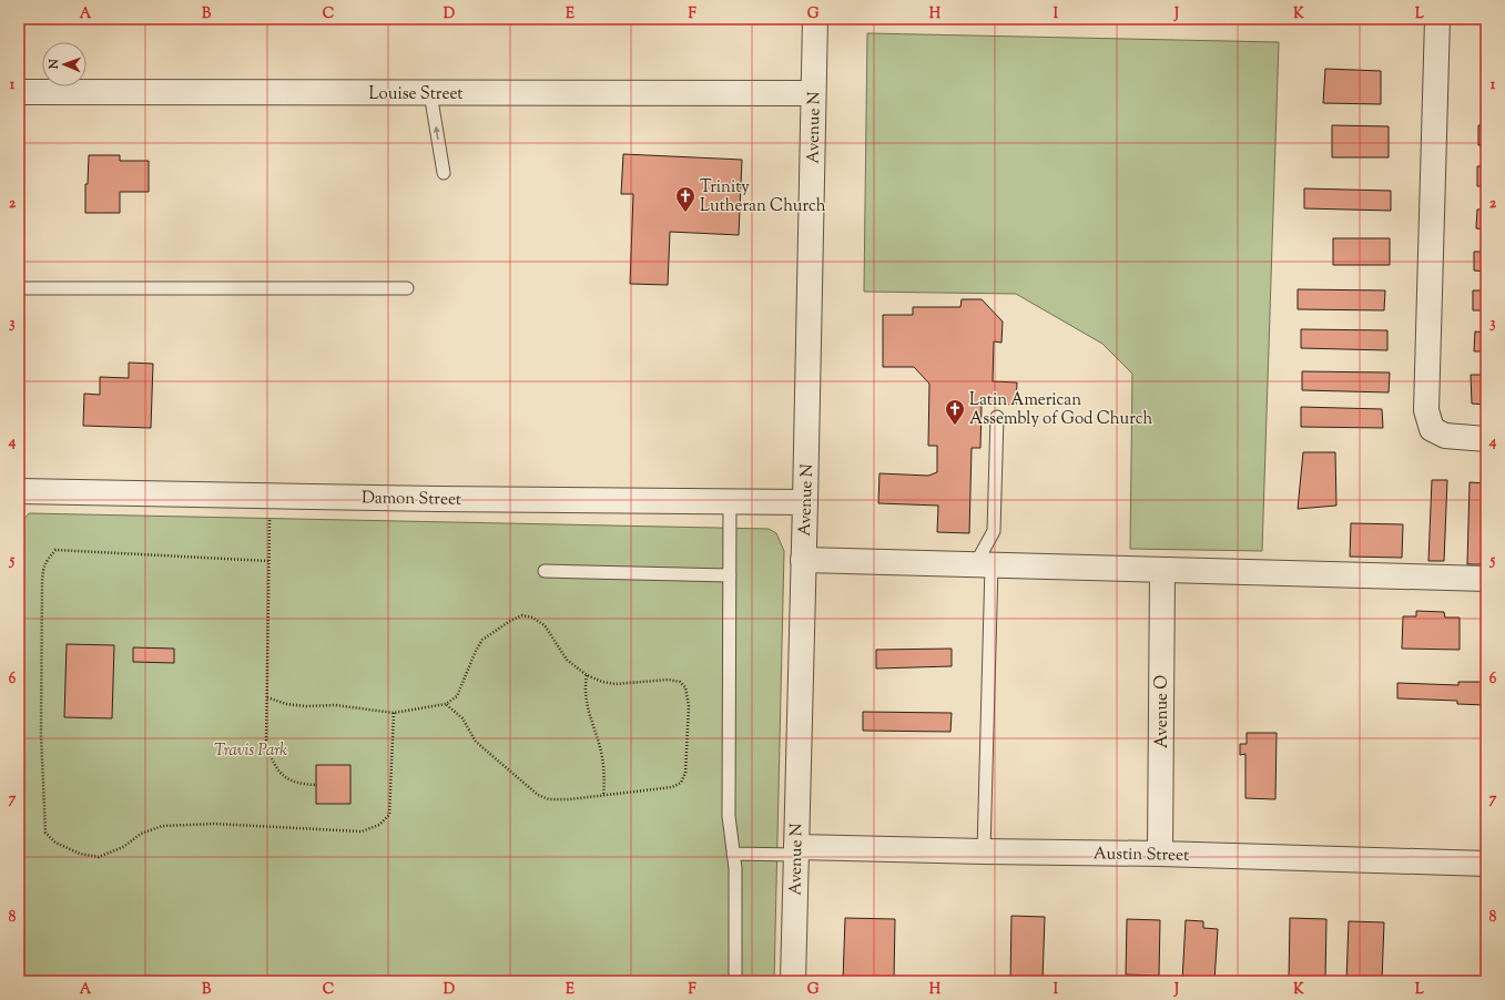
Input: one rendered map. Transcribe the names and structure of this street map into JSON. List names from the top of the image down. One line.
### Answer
{"streets":{"street":["Louise Street","Avenue N","Damon Street","Avenue O","Austin Street"]},"crossings":[["Louise Street","Avenue N"],["Avenue N","Damon Street"],["Avenue N","Austin Street"],["Avenue O","Austin Street"]],"parks":["Travis Park"],"places":{"church":["Trinity Lutheran Church","Latin American Assembly of God Church"]},"north":"left","grid":{"columns":["A","B","C","D","E","F","G","H","I","J","K","L"],"rows":["1","2","3","4","5","6","7","8"]}}
